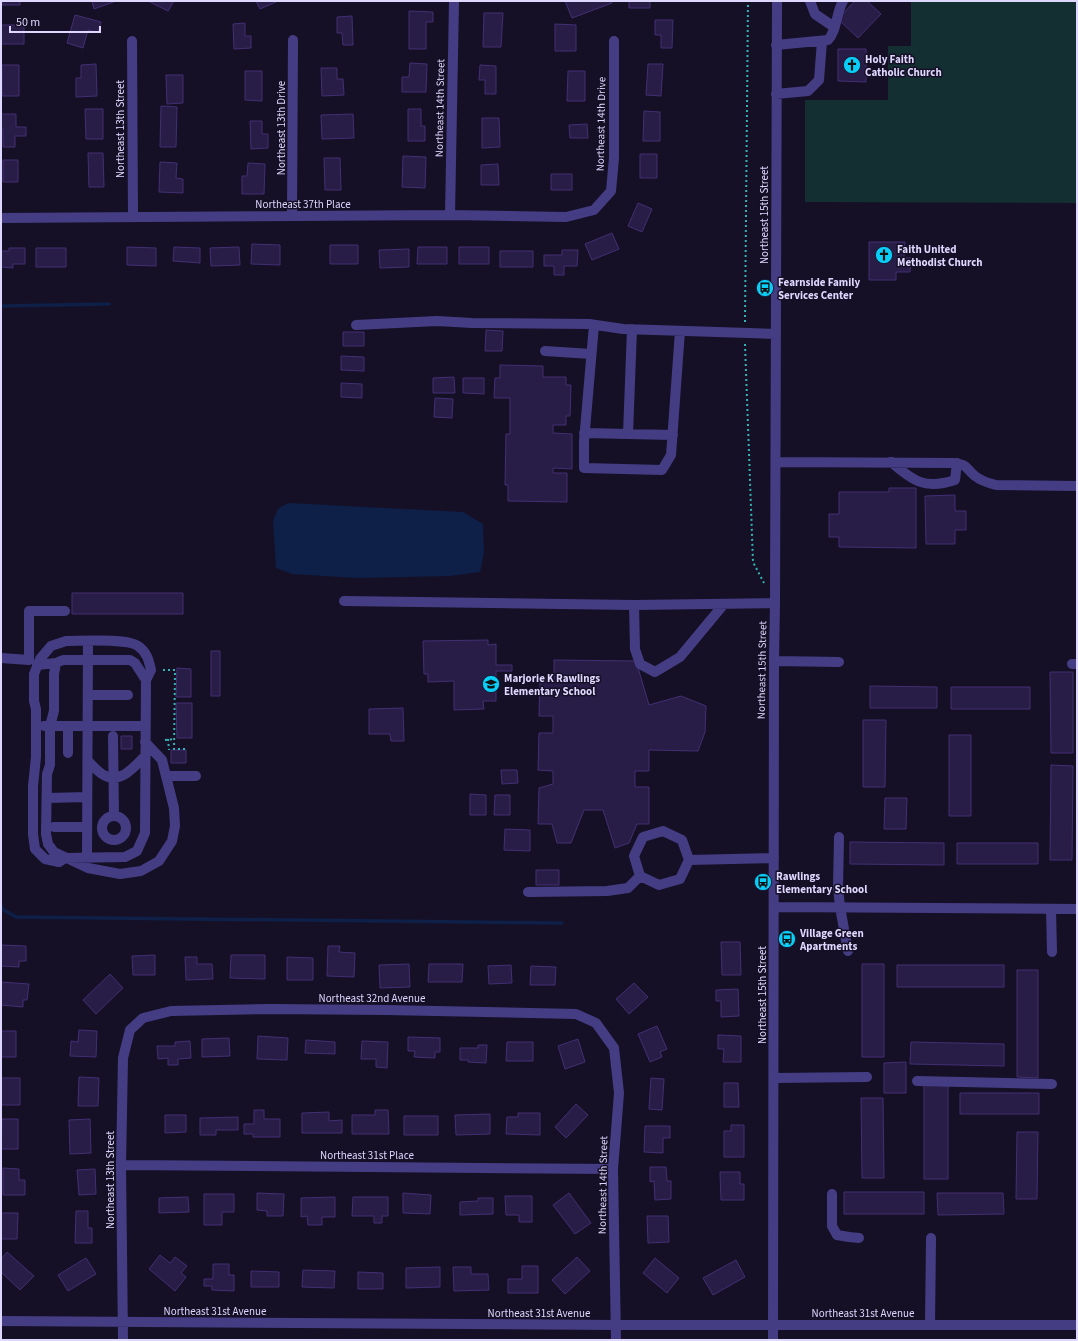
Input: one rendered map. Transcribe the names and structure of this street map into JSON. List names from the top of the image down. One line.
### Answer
{"streets":{"street":["Northeast 14th Street","Northeast 14th Drive","Northeast 13th Drive","Northeast 13th Street","Northeast 37th Place","Northeast 15th Street","Northeast 32nd Avenue","Northeast 31st Place","Northeast 31st Avenue"]},"crossings":[["Northeast 14th Street","Northeast 37th Place"],["Northeast 14th Street","Northeast 32nd Avenue"],["Northeast 14th Street","Northeast 31st Place"],["Northeast 14th Street","Northeast 31st Avenue"],["Northeast 14th Drive","Northeast 37th Place"],["Northeast 13th Drive","Northeast 37th Place"],["Northeast 13th Street","Northeast 37th Place"],["Northeast 13th Street","Northeast 32nd Avenue"],["Northeast 13th Street","Northeast 31st Place"],["Northeast 13th Street","Northeast 31st Avenue"],["Northeast 15th Street","Northeast 31st Avenue"]],"places":{"church":["Holy Faith Catholic Church","Faith United Methodist Church"],"bus stop":["Fearnside Family Services Center","Rawlings Elementary School","Village Green Apartments"],"school or university":["Marjorie K Rawlings Elementary School"]},"scale_bar":"50 m"}
